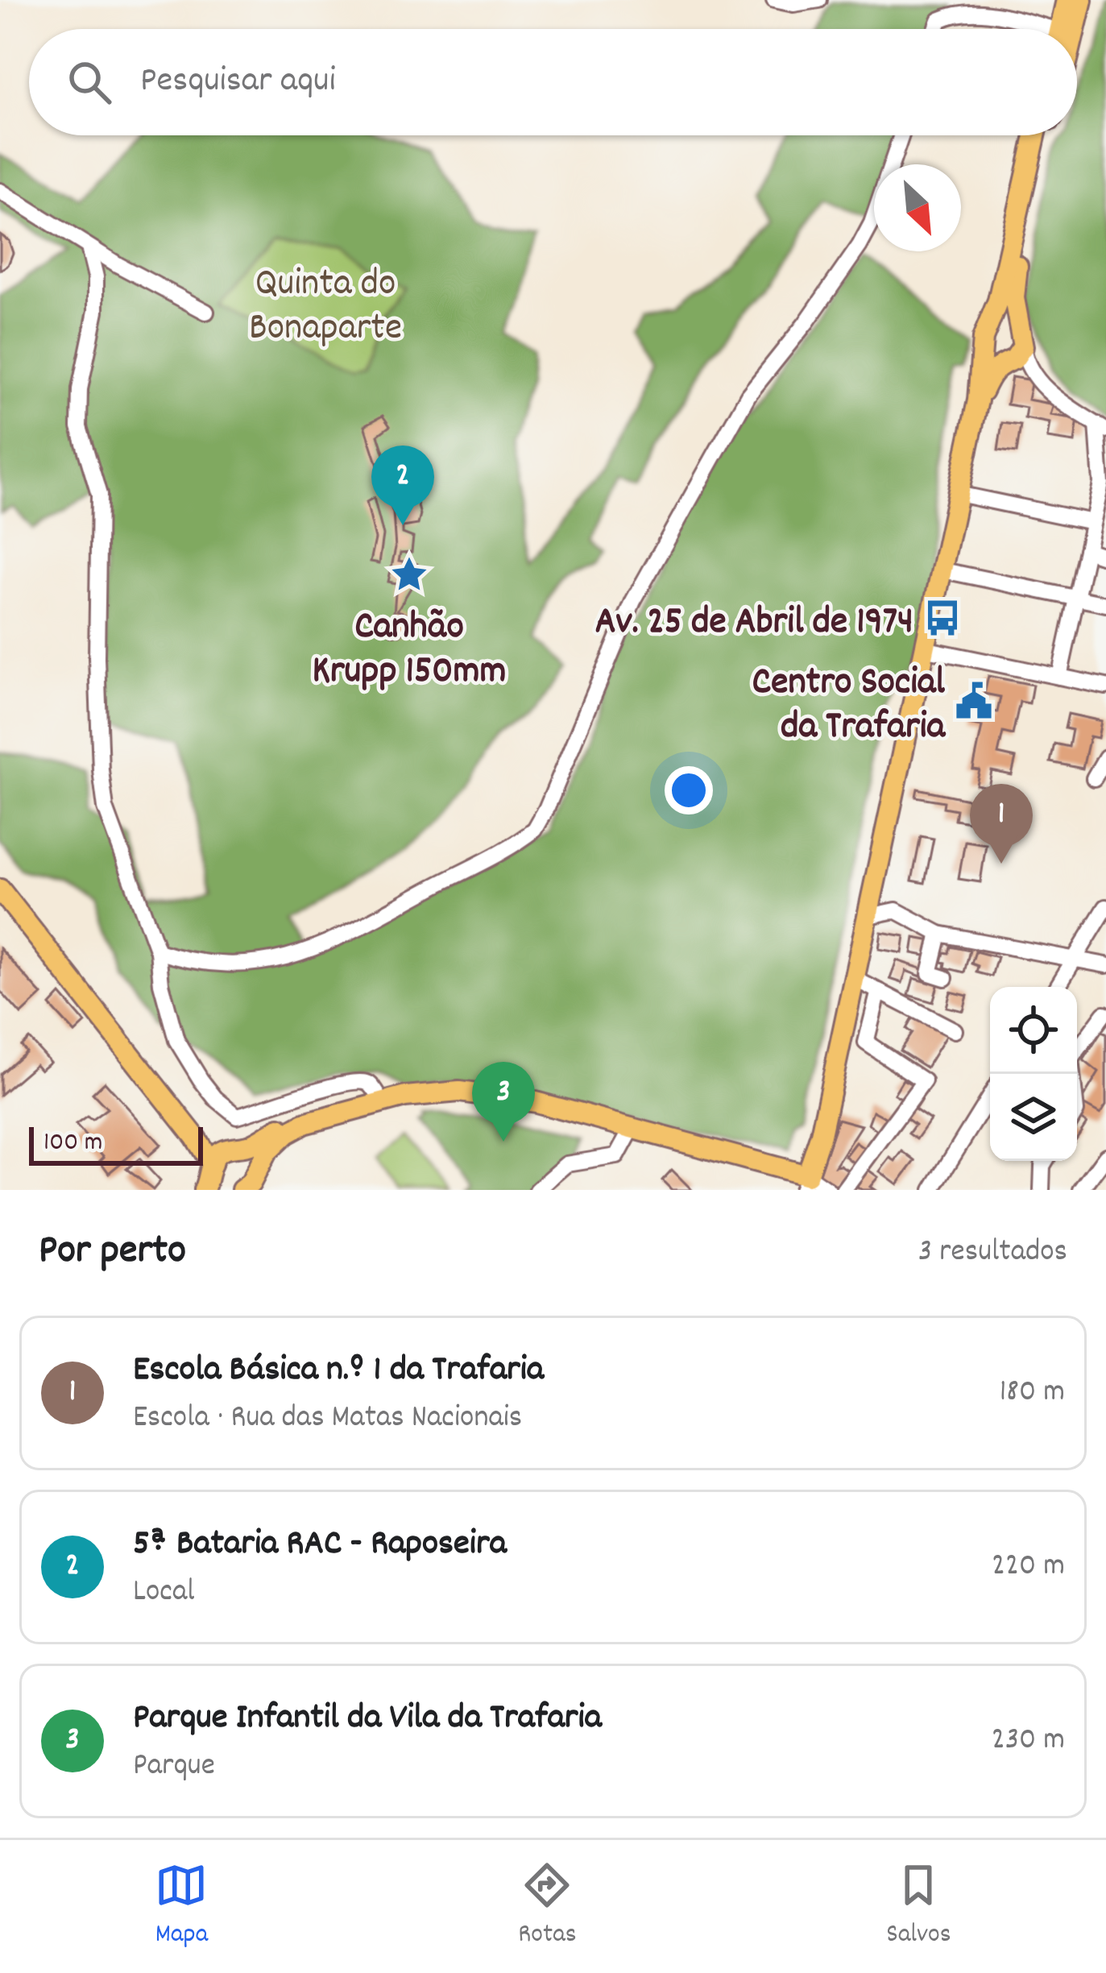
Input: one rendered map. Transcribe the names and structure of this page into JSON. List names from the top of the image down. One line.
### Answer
{"parks":["Quinta do Bonaparte"],"places":{"place":["Canhão Krupp 150mm"],"bus stop":["Av. 25 de Abril de 1974"],"public building":["Centro Social da Trafaria"]},"scale_bar":"100 m","north":"bottom right","page":{"search":"Pesquisar aqui","pins":["2","1","3"],"scale":"100 m","heading":["Por perto","3 resultados"],"list":[{"mark":"1","name":"Escola Básica n.º 1 da Trafaria","note":"Escola · Rua das Matas Nacionais","value":"180 m"},{"mark":"2","name":"5ª Bataria RAC - Raposeira","note":"Local","value":"220 m"},{"mark":"3","name":"Parque Infantil da Vila da Trafaria","note":"Parque","value":"230 m"}],"nav":["Mapa","Rotas","Salvos"]}}
